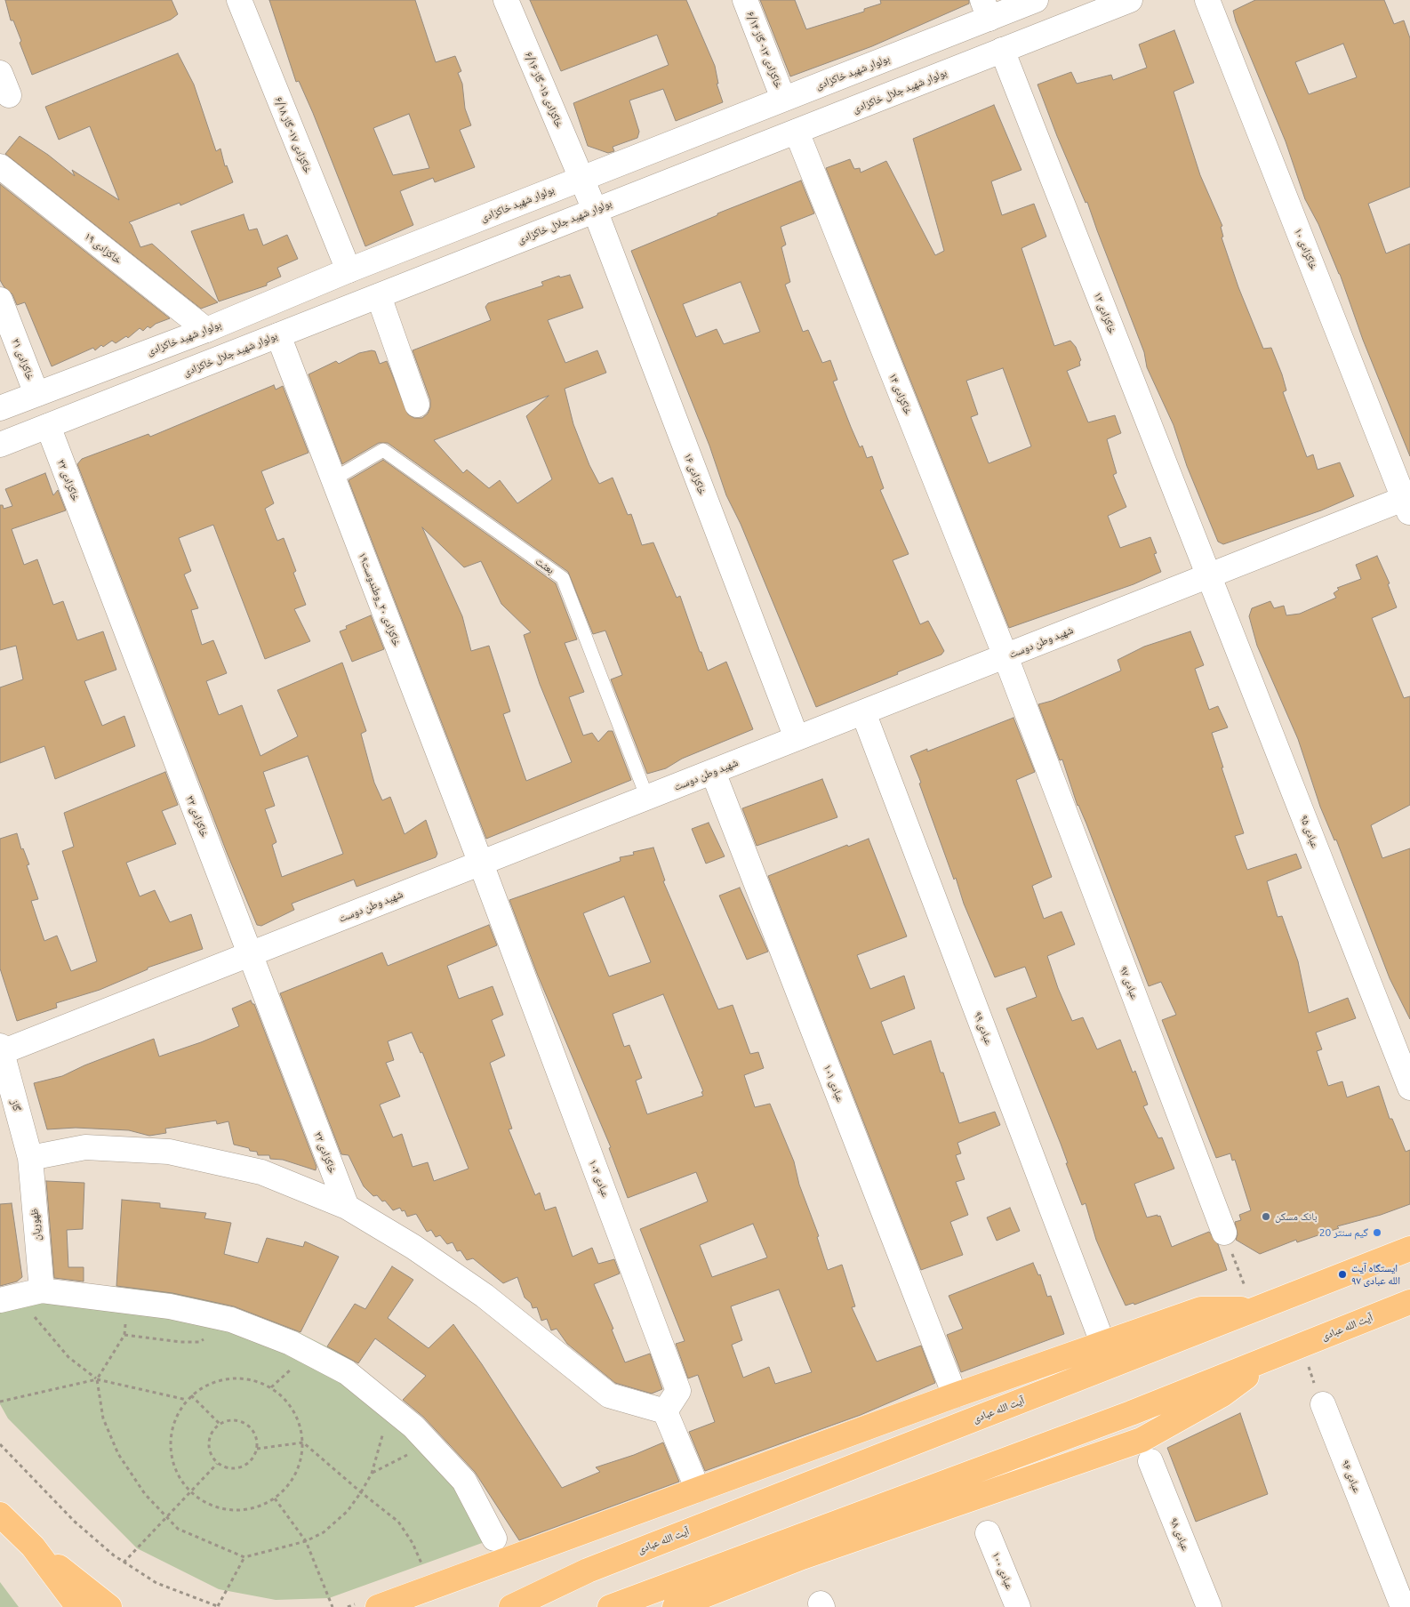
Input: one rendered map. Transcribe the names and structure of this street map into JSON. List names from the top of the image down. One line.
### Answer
{"streets":{"main road":["آیت الله عبادی"],"street":["خاکزادی ۱۳- گاز ۶/۱۴","بولوار شهید خاکزادی","خاکزادی ۱۵- گاز ۶/۱۶","بولوار شهید جلال خاکزادی","خاکزادی ۱۷- گاز ۶/۱۸","خاکزادی ۱۹","خاکزادی ۱۰","خاکزادی ۱۲","خاکزادی ۲۱","خاکزادی ۱۴","خاکزادی ۱۶","خاکزادی ۲۲","خاکزادی ۲۰_وطندوست۱۹","شهید وطن دوست","عبادی ۹۵","عبادی ۹۷","عبادی ۹۹","عبادی ۱۰۱","گاز","عبادی ۱۰۳","ظهوریان","عبادی ۹۶","عبادی ۹۸","عبادی ۱۰۰"],"lane":["بعثت"]},"crossings":[["خاکزادی ۱۳- گاز ۶/۱۴","بولوار شهید خاکزادی"],["بولوار شهید خاکزادی","خاکزادی ۱۵- گاز ۶/۱۶"],["بولوار شهید خاکزادی","خاکزادی ۱۷- گاز ۶/۱۸"],["بولوار شهید خاکزادی","خاکزادی ۱۹"],["بولوار شهید خاکزادی","خاکزادی ۲۱"],["خاکزادی ۱۵- گاز ۶/۱۶","بولوار شهید جلال خاکزادی"],["خاکزادی ۱۵- گاز ۶/۱۶","خاکزادی ۱۶"],["بولوار شهید جلال خاکزادی","خاکزادی ۱۲"],["بولوار شهید جلال خاکزادی","خاکزادی ۱۴"],["بولوار شهید جلال خاکزادی","خاکزادی ۱۶"],["بولوار شهید جلال خاکزادی","خاکزادی ۲۲"],["بولوار شهید جلال خاکزادی","خاکزادی ۲۰_وطندوست۱۹"],["خاکزادی ۱۰","شهید وطن دوست"],["خاکزادی ۱۲","شهید وطن دوست"],["خاکزادی ۱۲","عبادی ۹۵"],["خاکزادی ۱۴","شهید وطن دوست"],["خاکزادی ۱۴","عبادی ۹۷"],["خاکزادی ۱۶","شهید وطن دوست"],["خاکزادی ۲۲","شهید وطن دوست"],["بعثت","خاکزادی ۲۰_وطندوست۱۹"],["بعثت","شهید وطن دوست"],["خاکزادی ۲۰_وطندوست۱۹","شهید وطن دوست"],["خاکزادی ۲۰_وطندوست۱۹","عبادی ۱۰۳"],["شهید وطن دوست","عبادی ۹۵"],["شهید وطن دوست","عبادی ۹۷"],["شهید وطن دوست","عبادی ۹۹"],["شهید وطن دوست","عبادی ۱۰۱"],["شهید وطن دوست","گاز"],["شهید وطن دوست","عبادی ۱۰۳"],["گاز","ظهوریان"]],"places":["بانک مسکن","گیم سنتر 20","ایستگاه آیت الله عبادی ۹۷"]}
